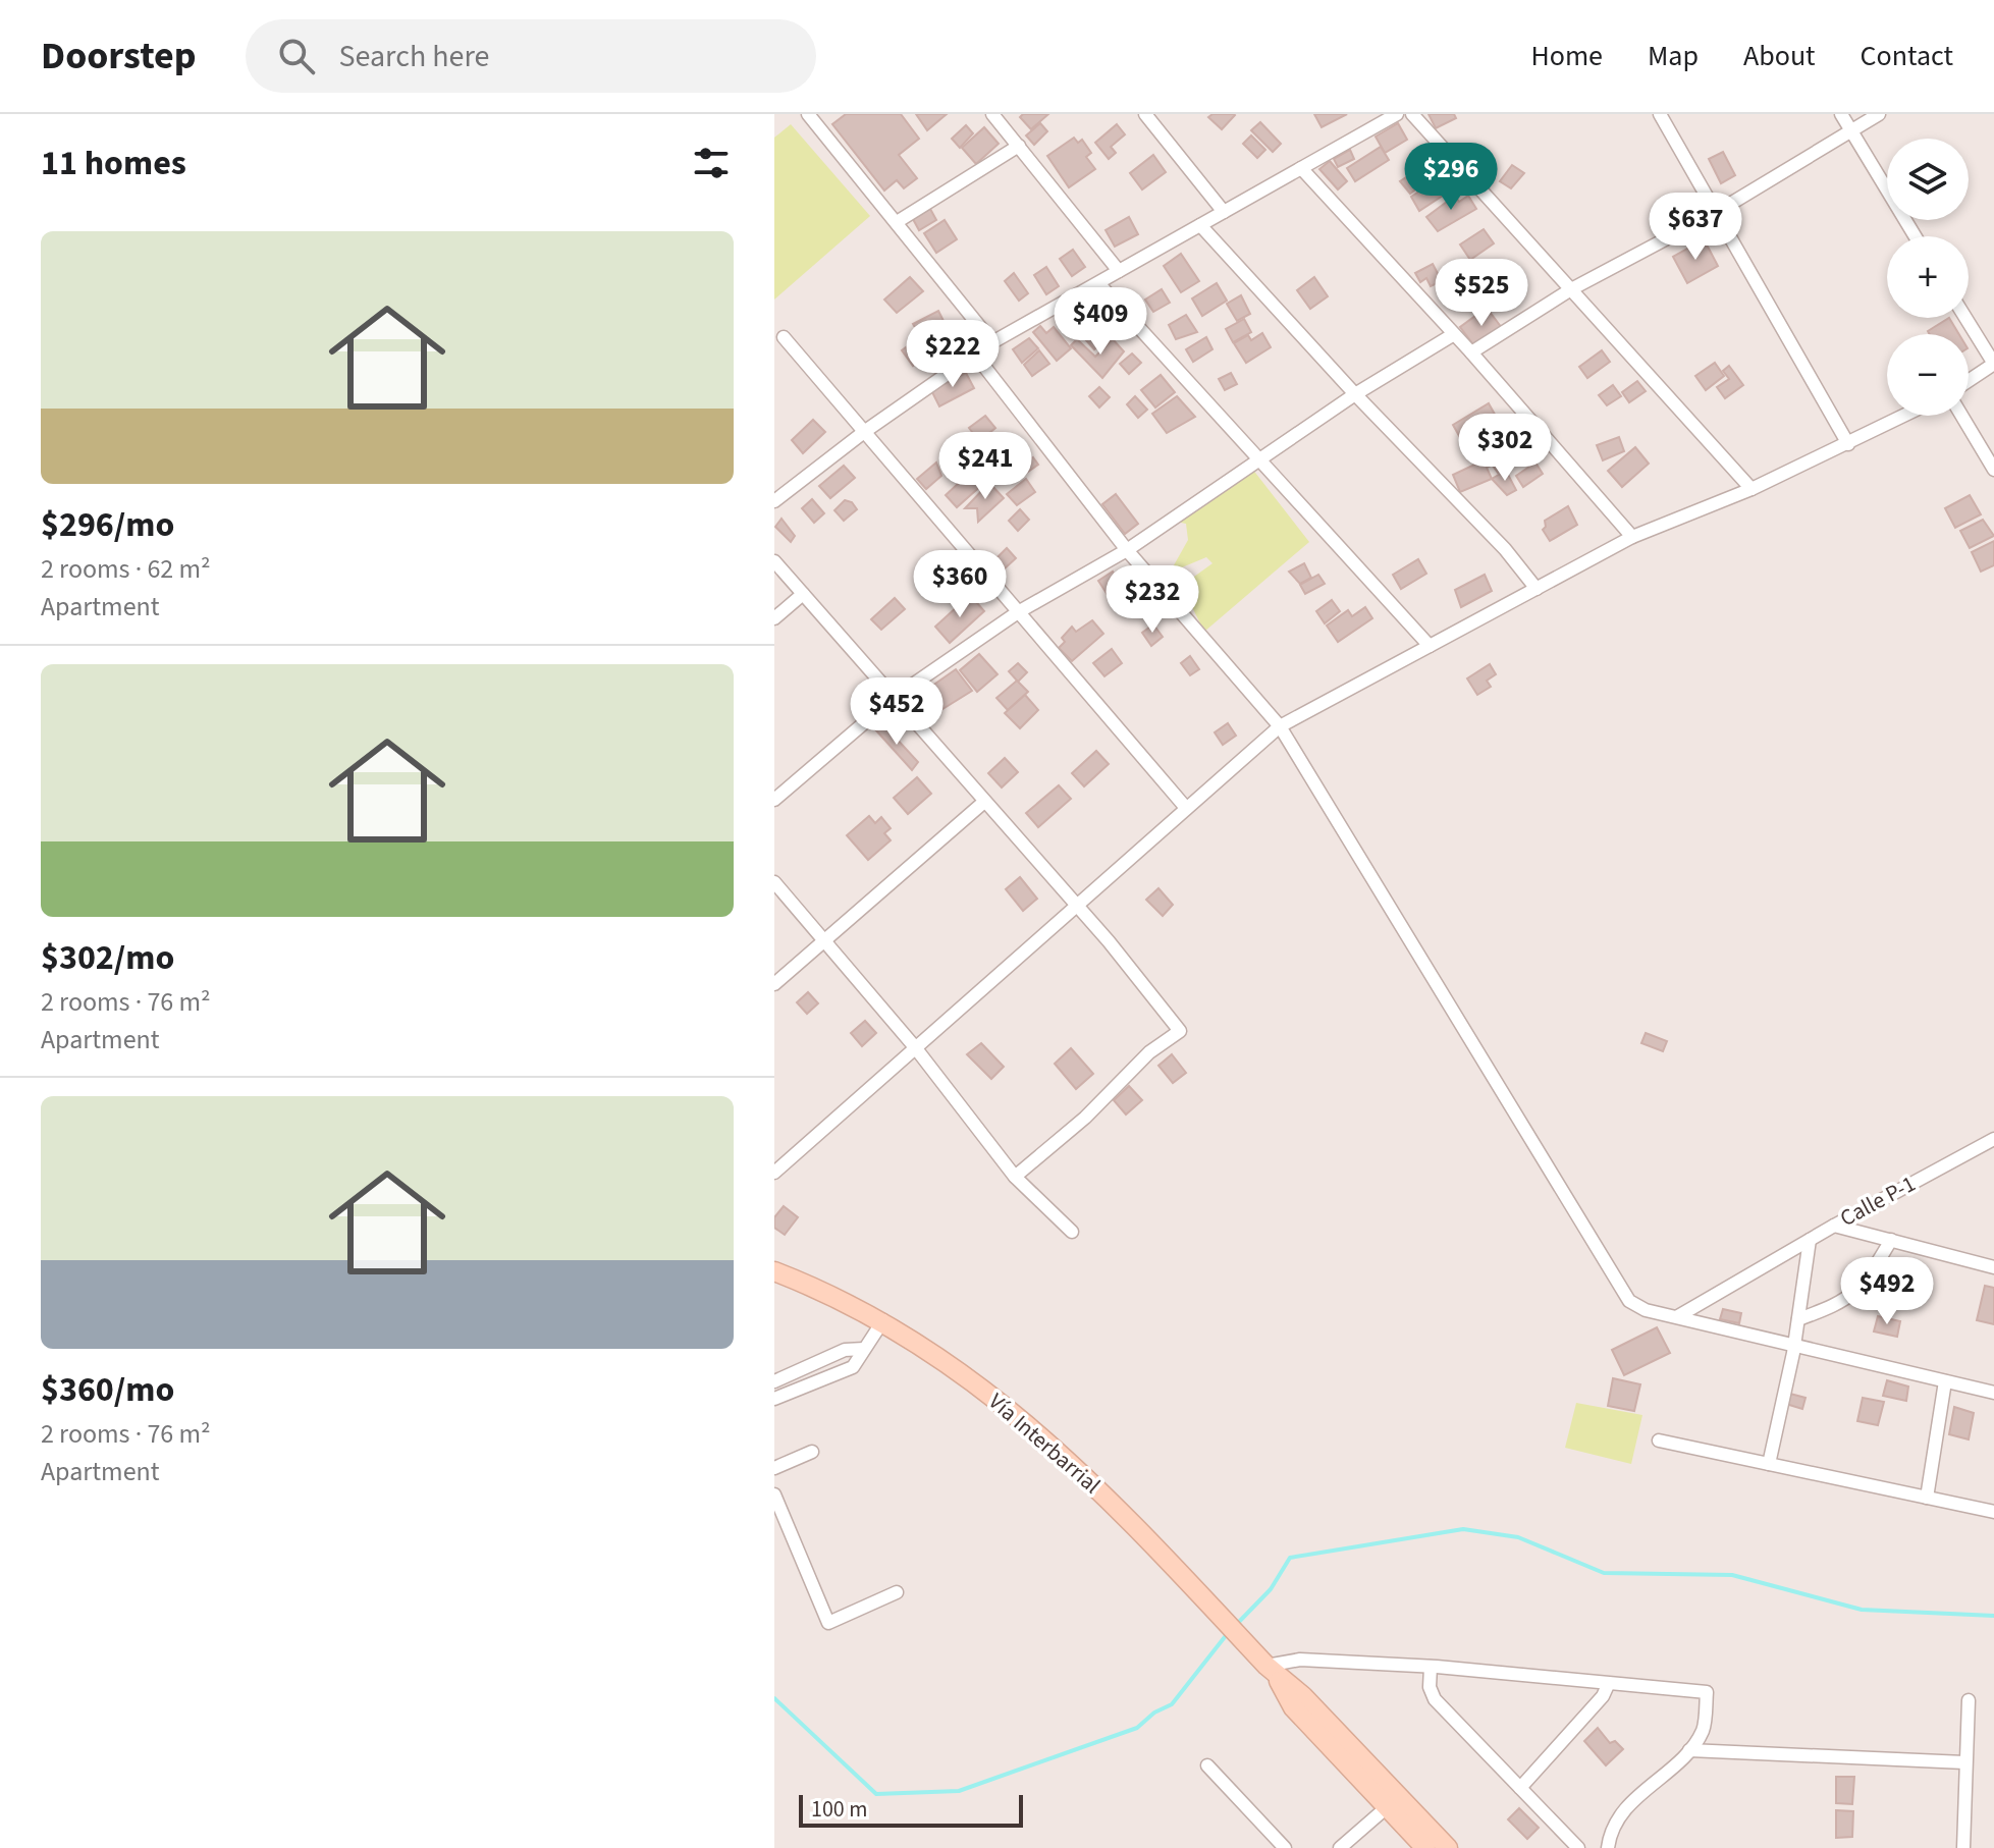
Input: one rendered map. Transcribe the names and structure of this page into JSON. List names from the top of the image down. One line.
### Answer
{"streets":{"main road":["Vía Interbarrial"],"street":["Calle P-1"]},"scale_bar":"100 m","page":{"header":"Doorstep","search":"Search here","nav":["Home","Map","About","Contact"],"heading":"11 homes","map_buttons":["+","−"],"price":["$296","$637","$525","$409","$222","$302","$241","$360","$232","$452","$492"],"list":[{"name":"$296/mo","note":"2 rooms · 62 m² · Apartment"},{"name":"$302/mo","note":"2 rooms · 76 m² · Apartment"},{"name":"$360/mo","note":"2 rooms · 76 m² · Apartment"}],"scale":"100 m"}}
